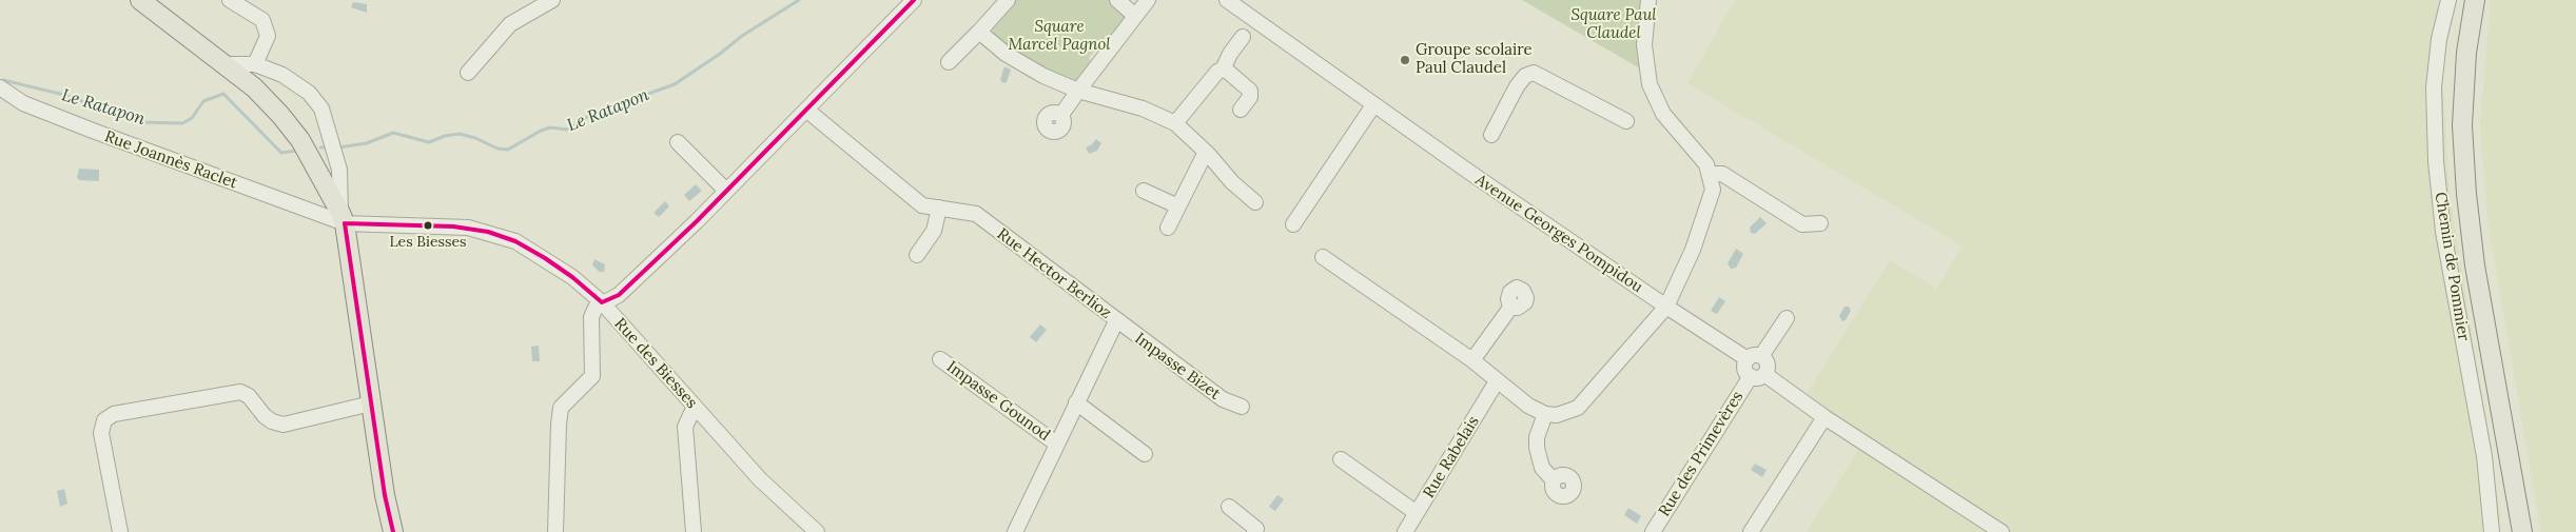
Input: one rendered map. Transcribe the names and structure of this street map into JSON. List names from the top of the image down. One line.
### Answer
{"streets":{"street":["Rue Joannès Raclet","Avenue Georges Pompidou","Chemin de Pommier","Rue Hector Berlioz","Rue des Biesses","Impasse Bizet","Impasse Gounod","Rue des Primevères","Rue Rabelais"]},"crossings":[["Rue Joannès Raclet","Rue des Biesses"],["Rue Hector Berlioz","Impasse Bizet"],["Rue Hector Berlioz","Impasse Gounod"]],"water":["Le Ratapon"],"parks":["Square Paul Claudel","Square Marcel Pagnol"],"places":["Groupe scolaire Paul Claudel","Les Biesses"]}
